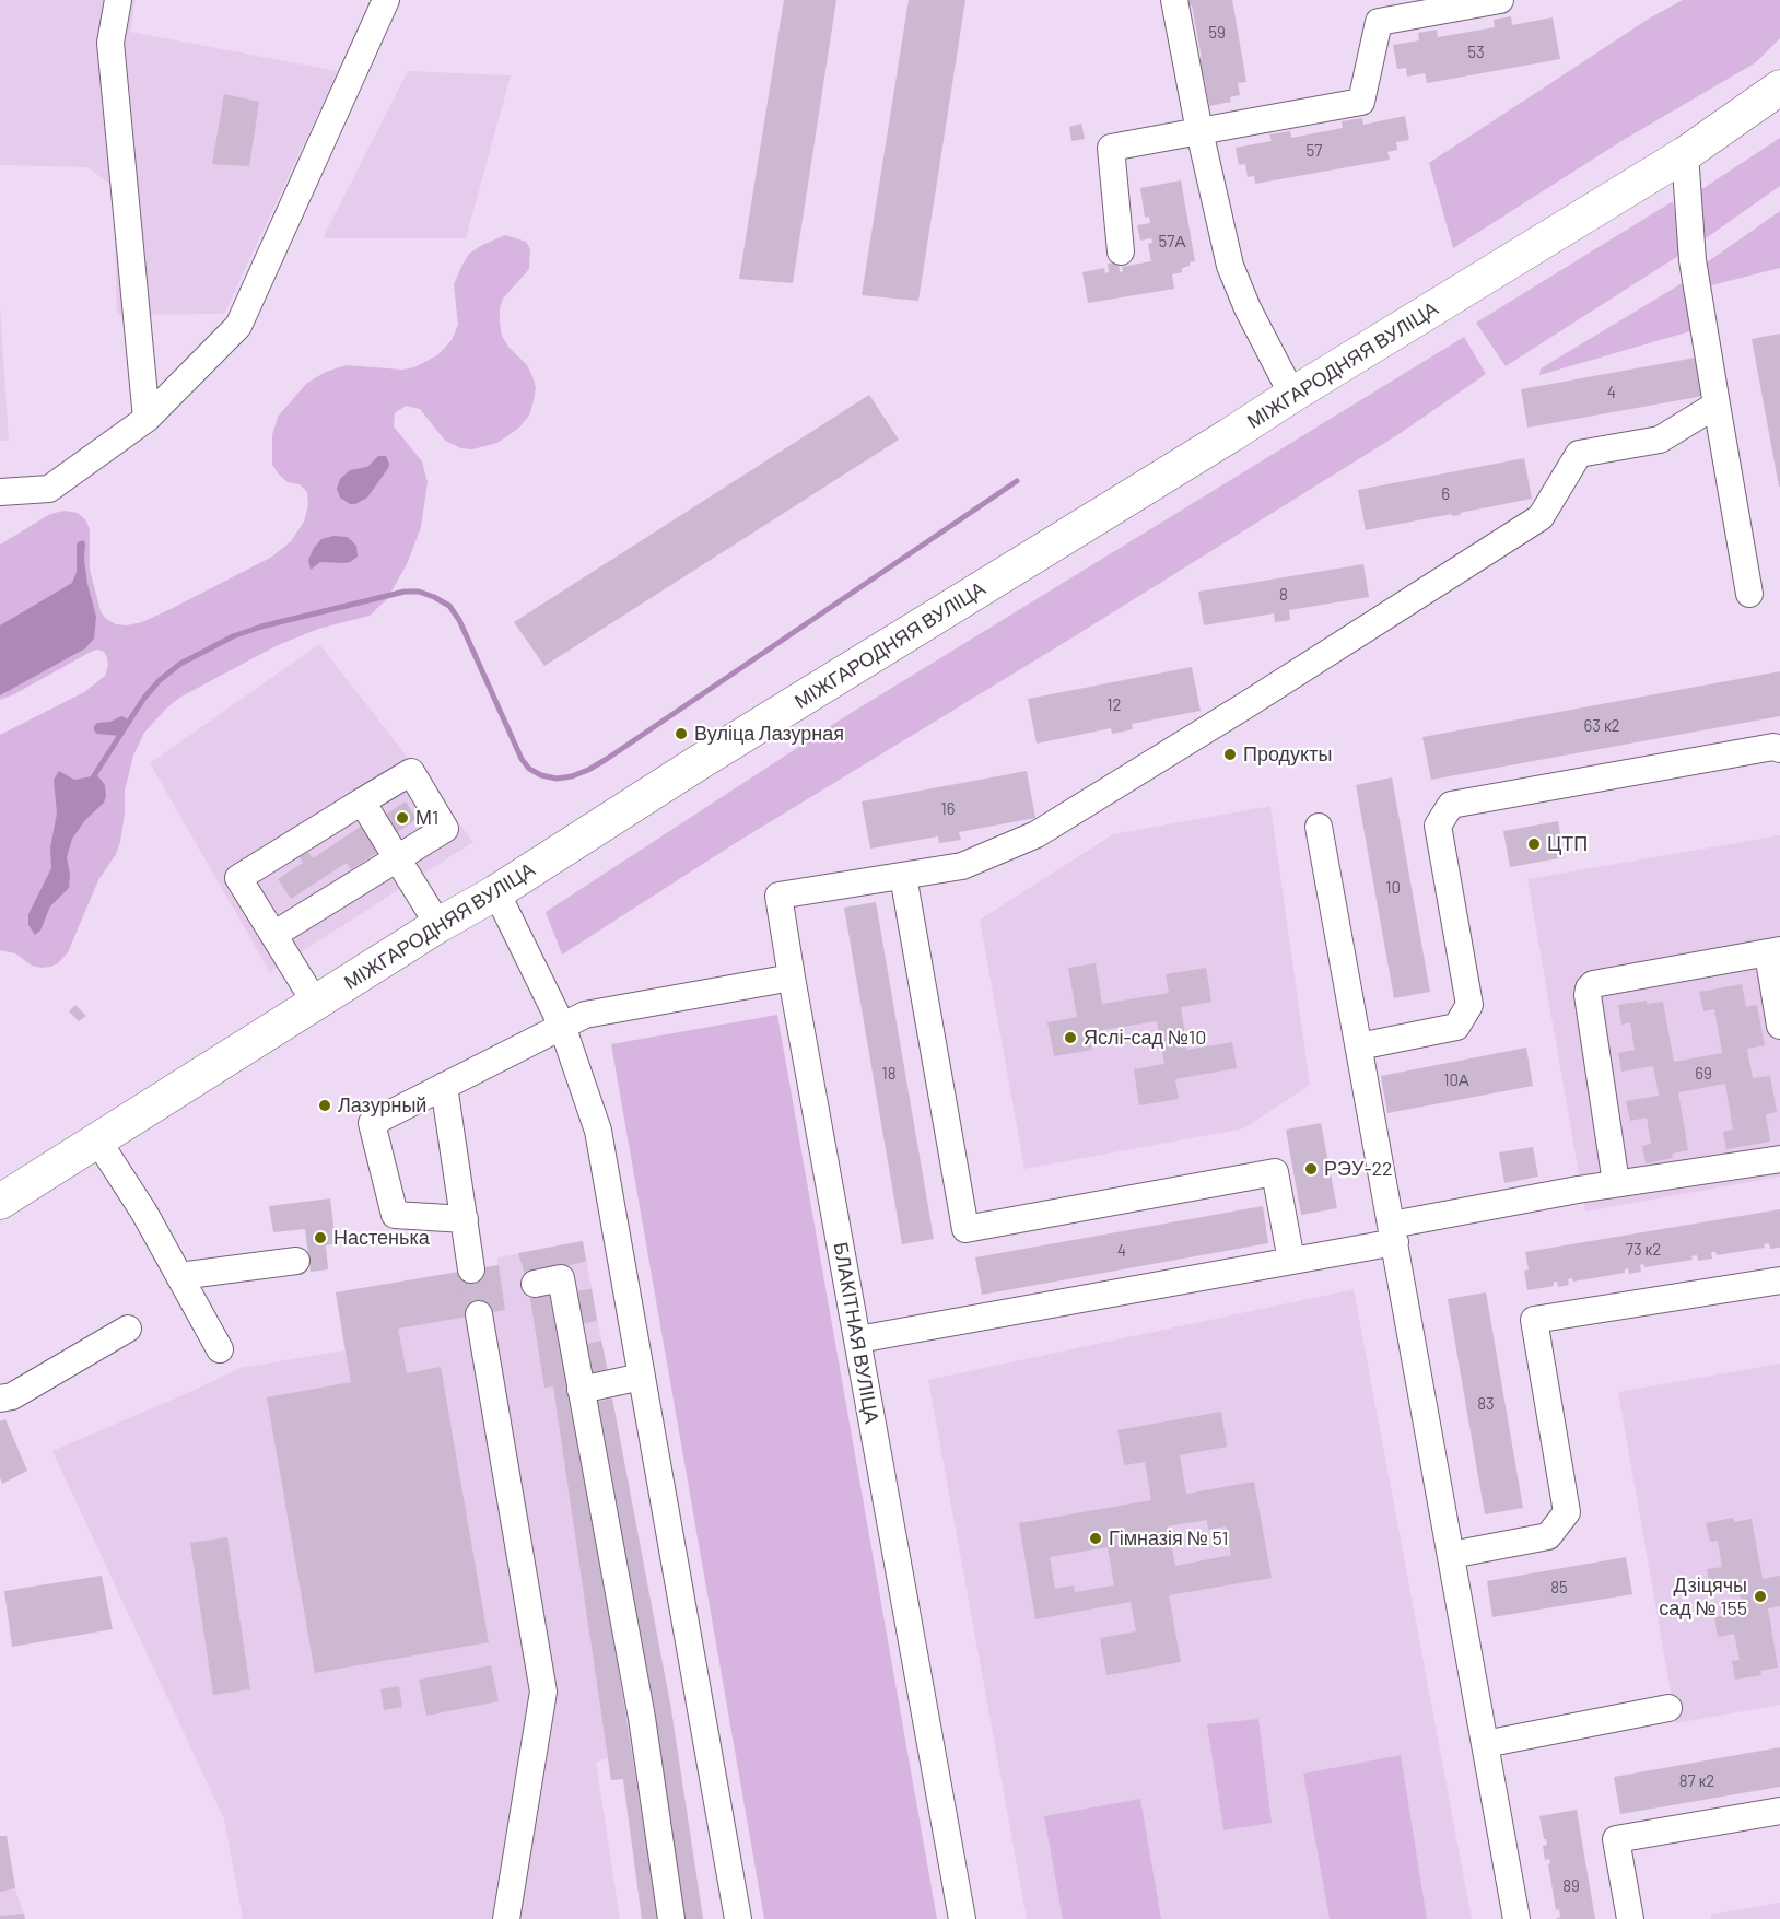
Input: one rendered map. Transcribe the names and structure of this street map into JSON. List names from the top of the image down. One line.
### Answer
{"streets":{"main road":["МІЖГАРОДНЯЯ ВУЛІЦА"],"street":["БЛАКІТНАЯ ВУЛІЦА"]},"places":["Вуліца Лазурная","Продукты","М1","ЦТП","Яслі-сад №10","Лазурный","РЭУ-22","Настенька","Гімназія № 51","Дзіцячы сад № 155"],"house_numbers":["59","53","57","57А","4","6","8","12","63 к2","16","10","18","69","10А","73 к2","4","83","85","87 к2","89"]}
